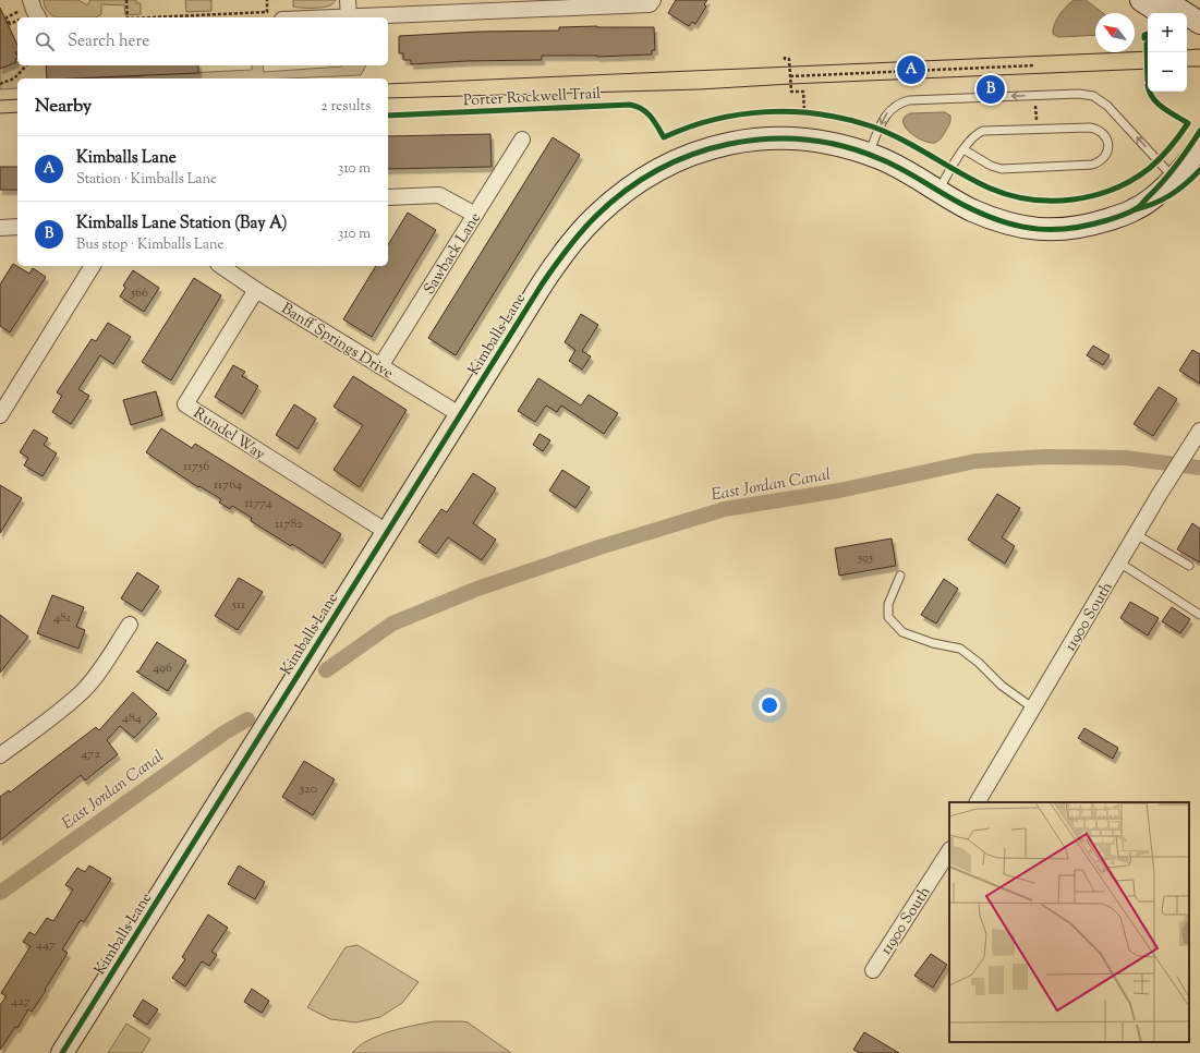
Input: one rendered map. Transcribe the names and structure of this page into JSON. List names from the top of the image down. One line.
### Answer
{"streets":{"street":["Sawback Lane","Kimballs Lane","Banff Springs Drive","Rundel Way","11900 South"],"cycle path":["Porter Rockwell Trail"]},"crossings":[["Sawback Lane","Banff Springs Drive"],["Kimballs Lane","Banff Springs Drive"],["Kimballs Lane","Rundel Way"],["Banff Springs Drive","Rundel Way"]],"water":["East Jordan Canal"],"house_numbers":["566","11756","11764","11774","11782","595","511","481","496","484","472","520","447","427"],"north":"top left","page":{"map_buttons":["+","−"],"search":"Search here","pins":["A","B"],"heading":["Nearby","2 results"],"list":[{"mark":"A","name":"Kimballs Lane","note":"Station · Kimballs Lane","value":"310 m"},{"mark":"B","name":"Kimballs Lane Station (Bay A)","note":"Bus stop · Kimballs Lane","value":"310 m"}]}}
